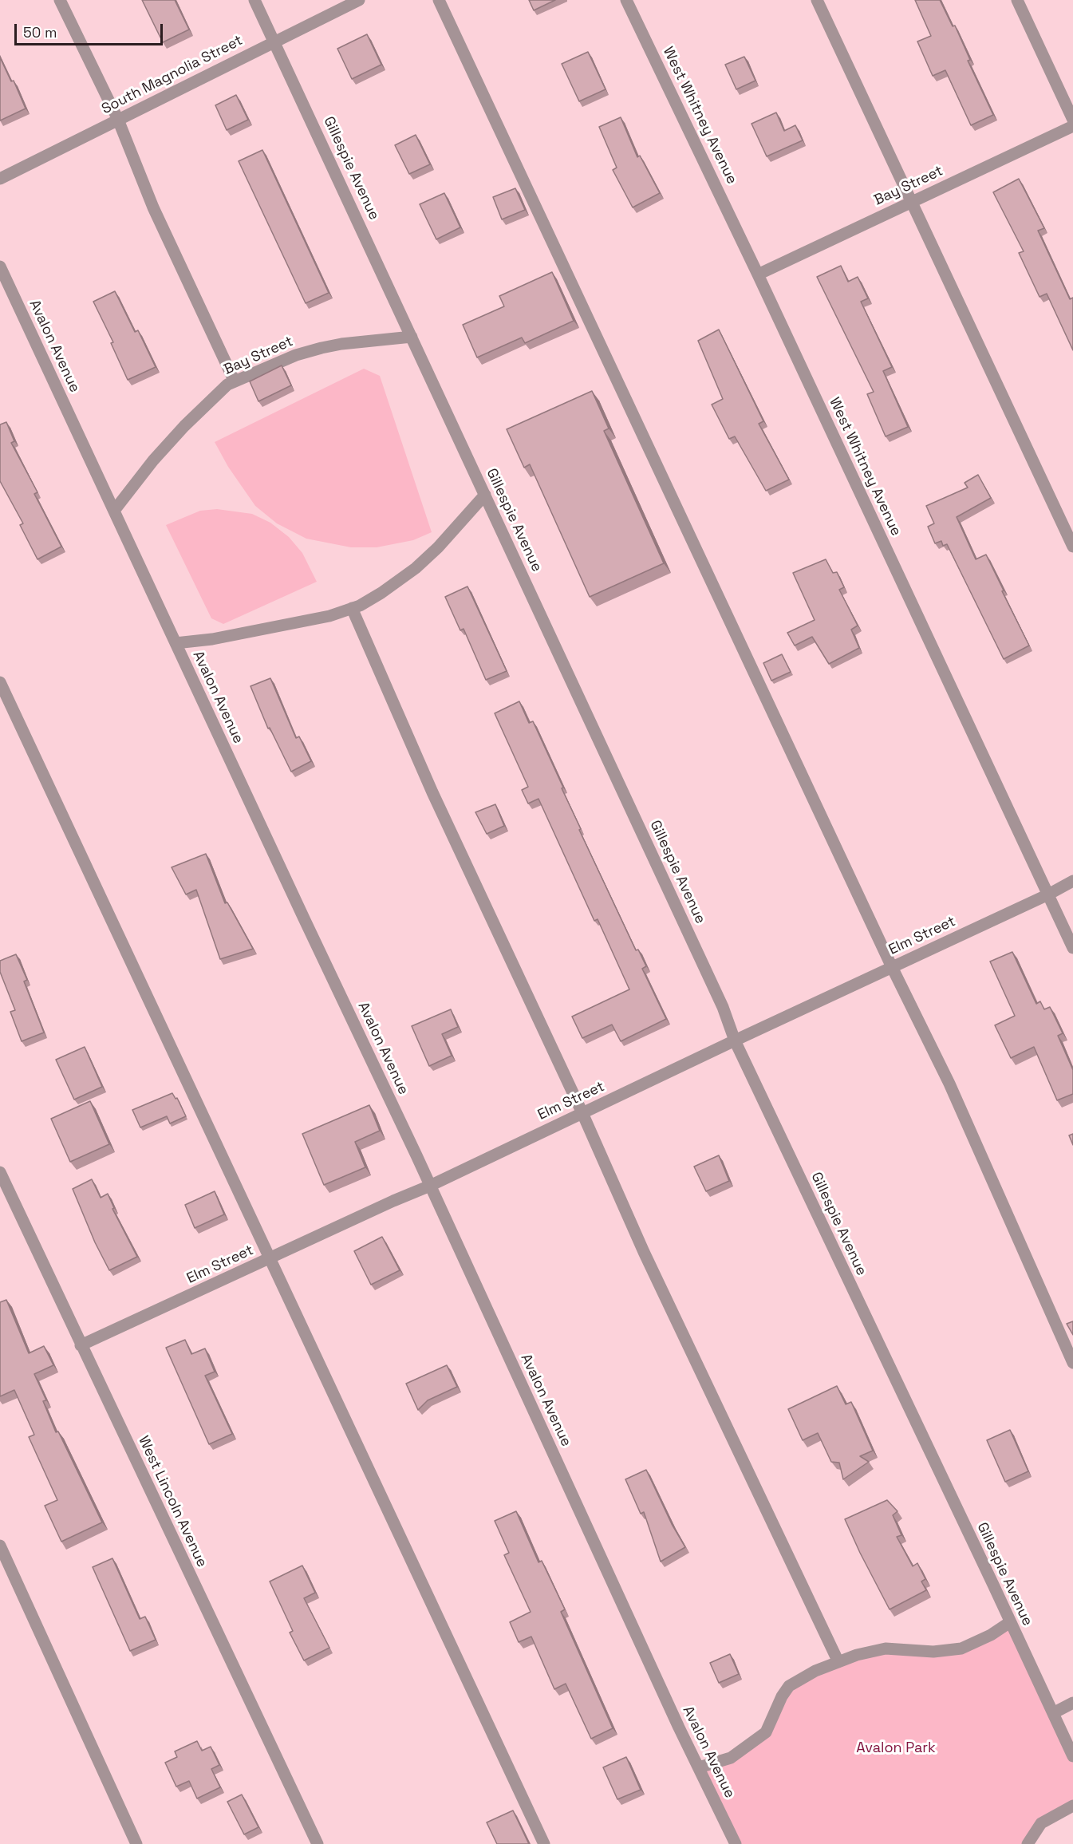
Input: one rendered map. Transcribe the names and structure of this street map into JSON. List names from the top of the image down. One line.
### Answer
{"streets":{"street":["South Magnolia Street","West Whitney Avenue","Gillespie Avenue","Bay Street","Avalon Avenue","Elm Street","West Lincoln Avenue"]},"crossings":[["South Magnolia Street","Gillespie Avenue"],["West Whitney Avenue","Bay Street"],["West Whitney Avenue","Elm Street"],["Gillespie Avenue","Bay Street"],["Gillespie Avenue","Elm Street"],["Bay Street","Avalon Avenue"],["Avalon Avenue","Elm Street"],["Elm Street","West Lincoln Avenue"]],"parks":["Avalon Park"],"scale_bar":"50 m"}
